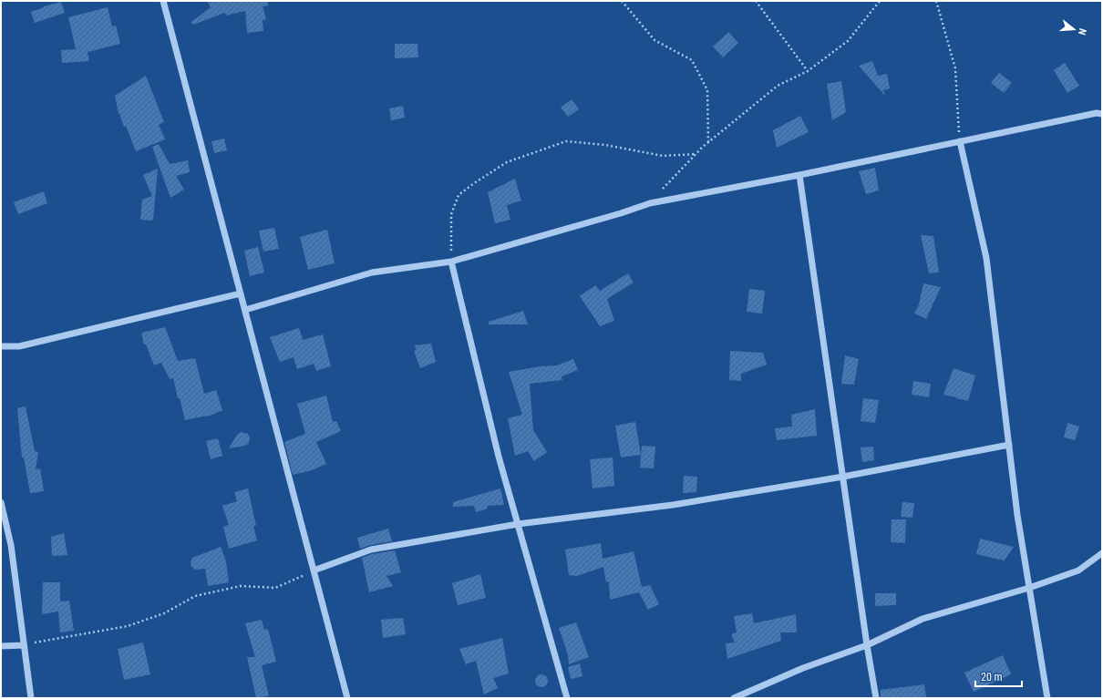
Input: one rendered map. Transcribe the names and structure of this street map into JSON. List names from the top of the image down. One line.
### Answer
{"scale_bar":"20 m","north":"right"}
